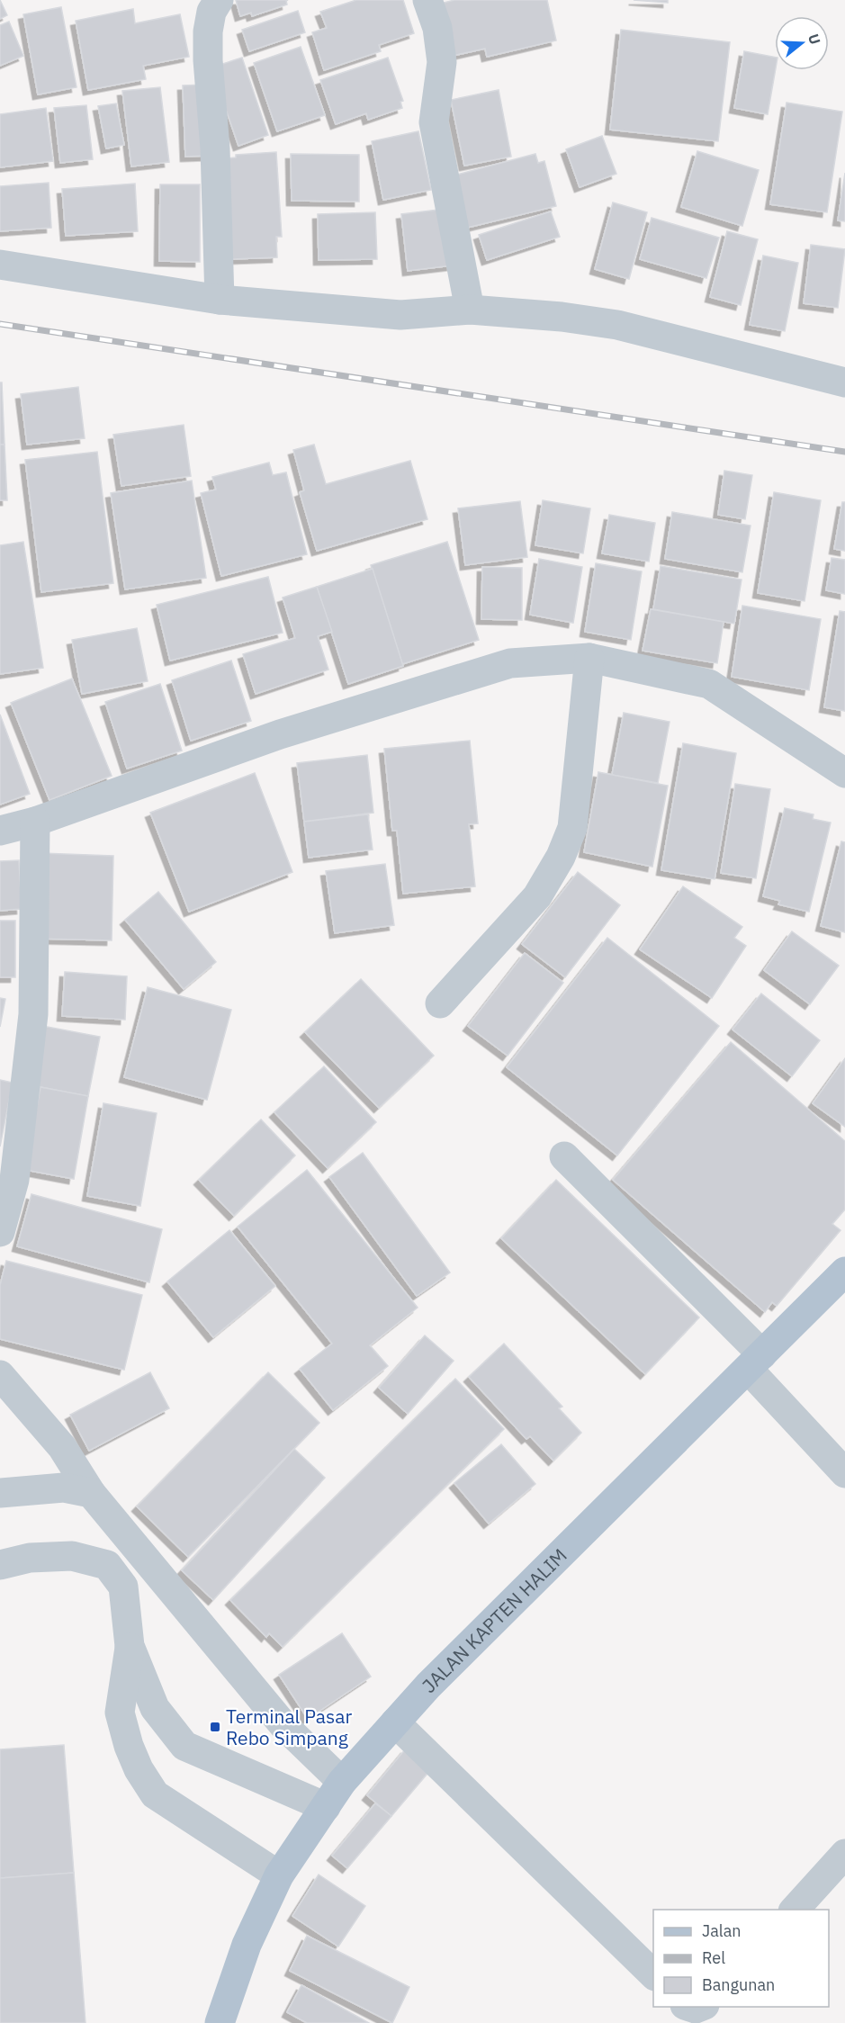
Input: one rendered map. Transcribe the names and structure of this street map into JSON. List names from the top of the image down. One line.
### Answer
{"streets":{"main road":["JALAN KAPTEN HALIM"]},"places":{"transit":["Terminal Pasar Rebo Simpang"]},"legend":["Jalan","Rel","Bangunan"],"north":"right"}
